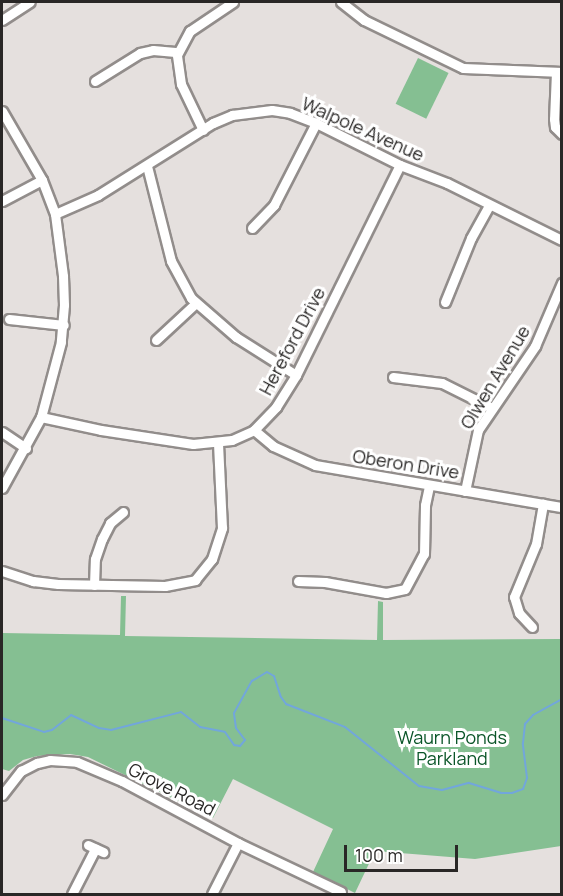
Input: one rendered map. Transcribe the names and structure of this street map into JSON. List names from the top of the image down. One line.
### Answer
{"streets":{"street":["Walpole Avenue","Hereford Drive","Olwen Avenue","Oberon Drive","Grove Road"]},"crossings":[["Walpole Avenue","Hereford Drive"],["Hereford Drive","Oberon Drive"],["Olwen Avenue","Oberon Drive"]],"parks":["Waurn Ponds Parkland"],"scale_bar":"100 m"}
